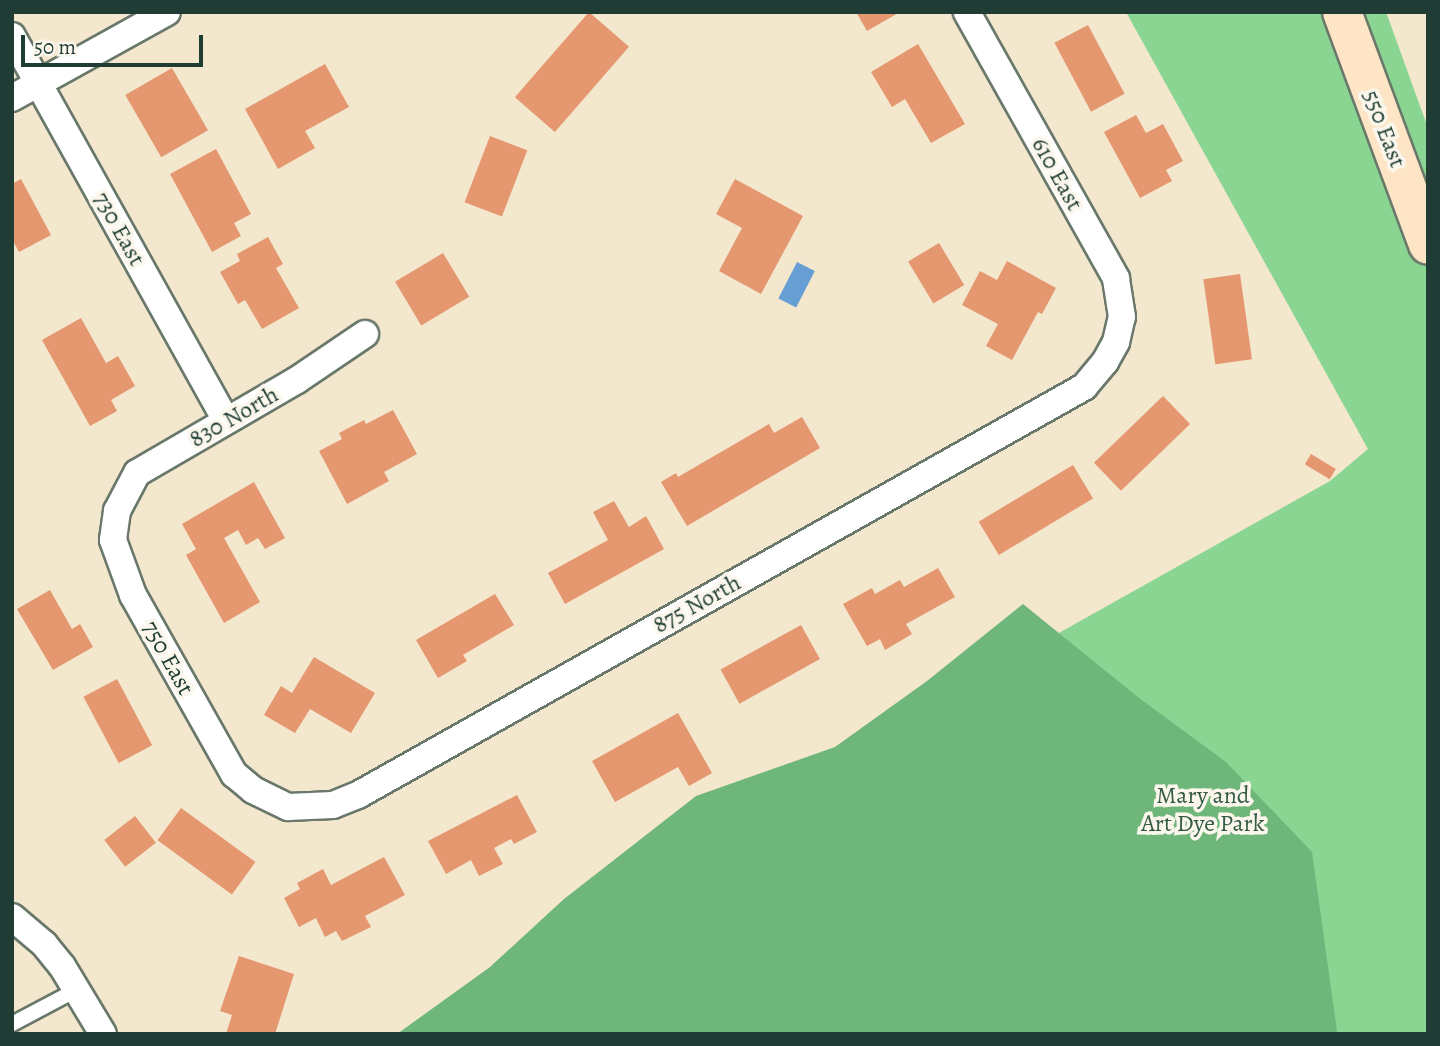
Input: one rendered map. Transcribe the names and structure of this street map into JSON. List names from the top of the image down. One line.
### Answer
{"streets":{"street":["550 East","610 East","730 East","830 North","875 North","750 East"]},"crossings":[["610 East","875 North"],["730 East","830 North"],["830 North","750 East"],["875 North","750 East"]],"parks":["Mary and Art Dye Park"],"scale_bar":"50 m"}
